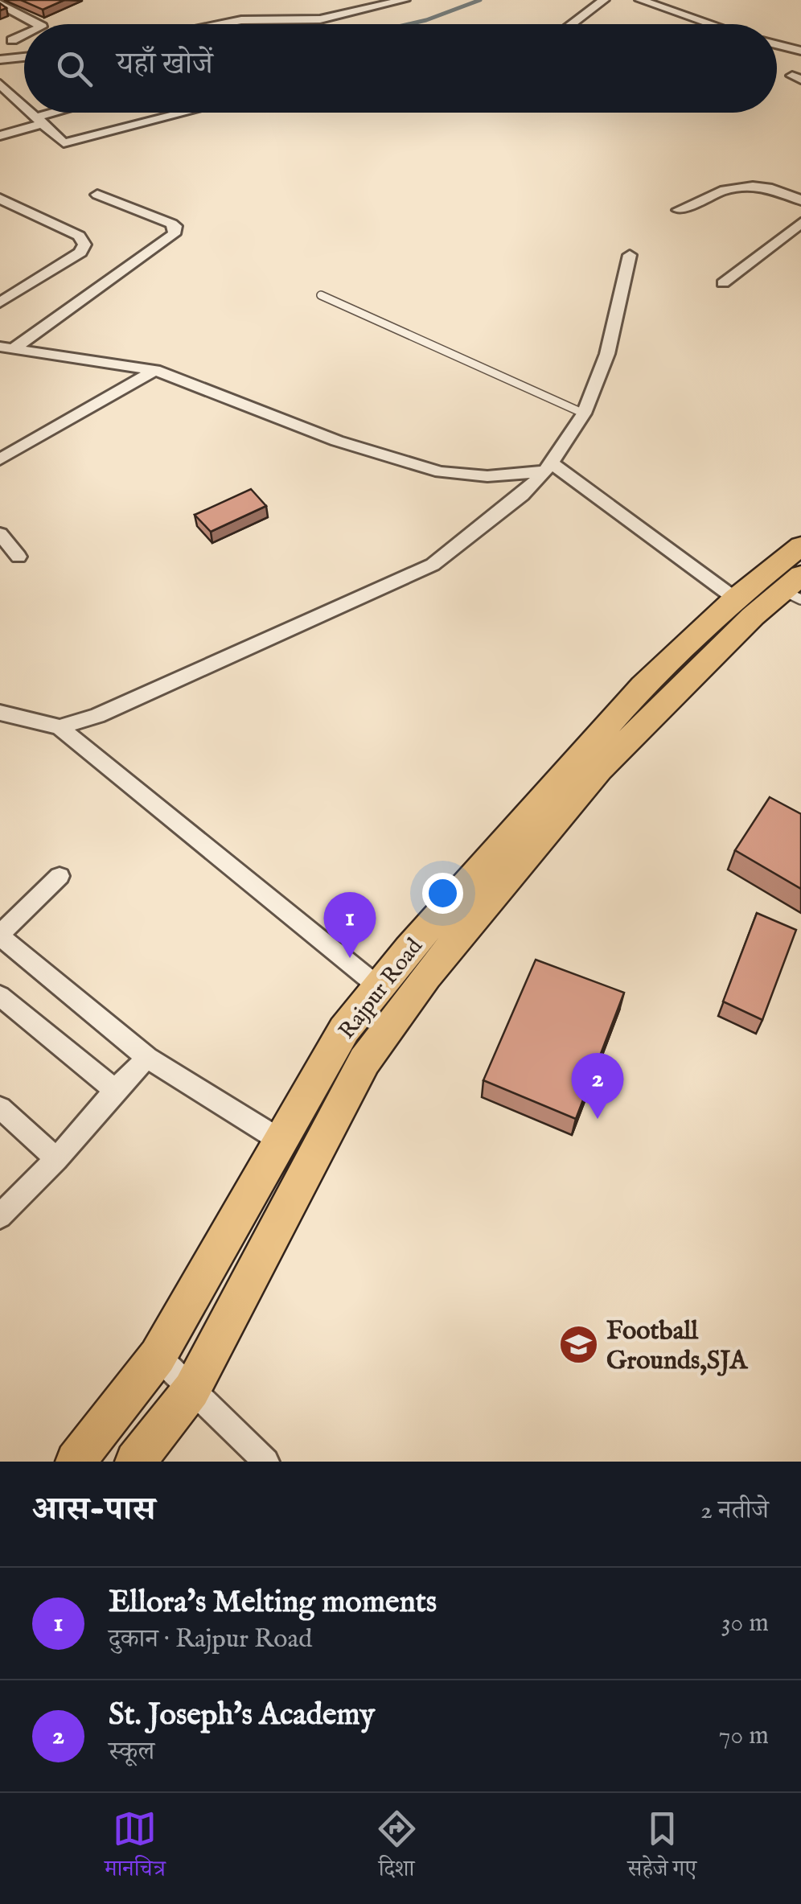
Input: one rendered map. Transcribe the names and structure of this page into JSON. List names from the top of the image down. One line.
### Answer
{"streets":{"main road":["Rajpur Road"]},"places":{"school or university":["Football Grounds,SJA"]},"page":{"search":"यहाँ खोजें","pins":["1","2"],"heading":["आस-पास","2 नतीजे"],"list":[{"mark":"1","name":"Ellora's Melting moments","note":"दुकान · Rajpur Road","value":"30 m"},{"mark":"2","name":"St. Joseph's Academy","note":"स्कूल","value":"70 m"}],"nav":["मानचित्र","दिशा","सहेजे गए"]}}
